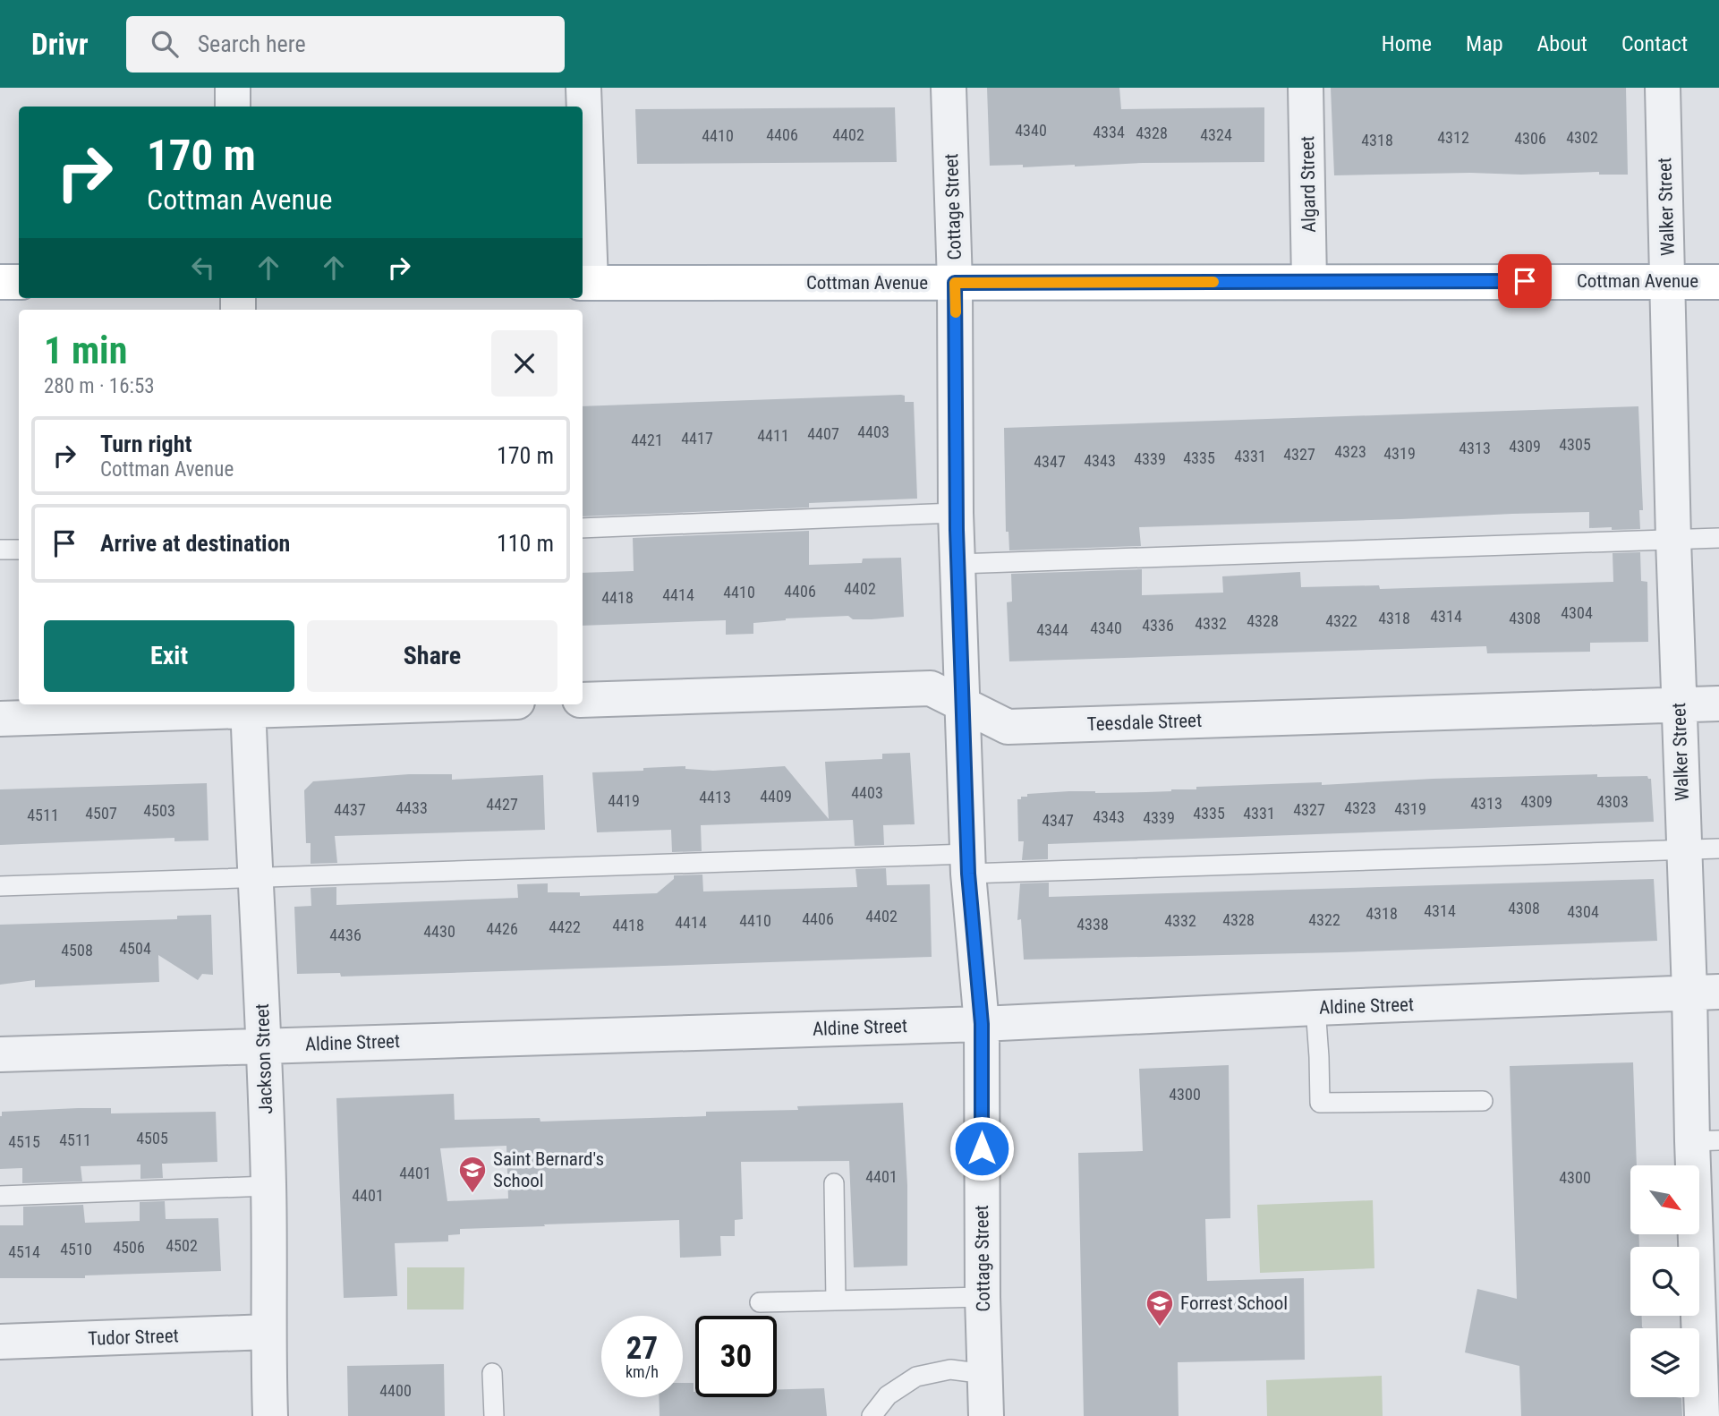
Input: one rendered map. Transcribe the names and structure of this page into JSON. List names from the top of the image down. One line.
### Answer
{"streets":{"main road":["Cottman Avenue"],"street":["Algard Street","Cottage Street","Walker Street","Teesdale Street","Aldine Street","Jackson Street","Tudor Street"]},"crossings":[["Algard Street","Cottman Avenue"],["Cottage Street","Cottman Avenue"],["Cottage Street","Teesdale Street"],["Cottage Street","Aldine Street"],["Walker Street","Cottman Avenue"],["Walker Street","Teesdale Street"],["Walker Street","Aldine Street"],["Aldine Street","Jackson Street"],["Jackson Street","Tudor Street"]],"places":{"school or university":["Saint Bernard's School","Forrest School"]},"house_numbers":["4340","4334","4328","4406","4402","4324","4410","4312","4302","4306","4318","4403","4407","4411","4417","4421","4305","4309","4313","4323","4319","4327","4331","4335","4339","4343","4347","4402","4406","4410","4414","4418","4304","4314","4318","4308","4328","4322","4332","4336","4340","4344","4403","4409","4413","4419","4309","4303","4313","4427","4433","4323","4319","4437","4327","4503","4507","4335","4331","4511","4343","4339","4347","4308","4314","4304","4318","4402","4406","4328","4322","4410","4332","4414","4338","4418","4422","4426","4430","4436","4504","4508","4300","4505","4511","4515","4401","4401","4300","4401","4502","4506","4510","4514","4400"],"north":"bottom right","page":{"header":"Drivr","search":"Search here","nav":["Home","Map","About","Contact"],"turn":["170 m","Cottman Avenue"],"heading":["1 min","280 m · 16:53"],"list":[{"name":"Turn right","note":"Cottman Avenue","value":"170 m"},{"name":"Arrive at destination","value":"110 m"}],"buttons":["Exit","Share"],"speed":"27 km/h","limit":"30"}}
